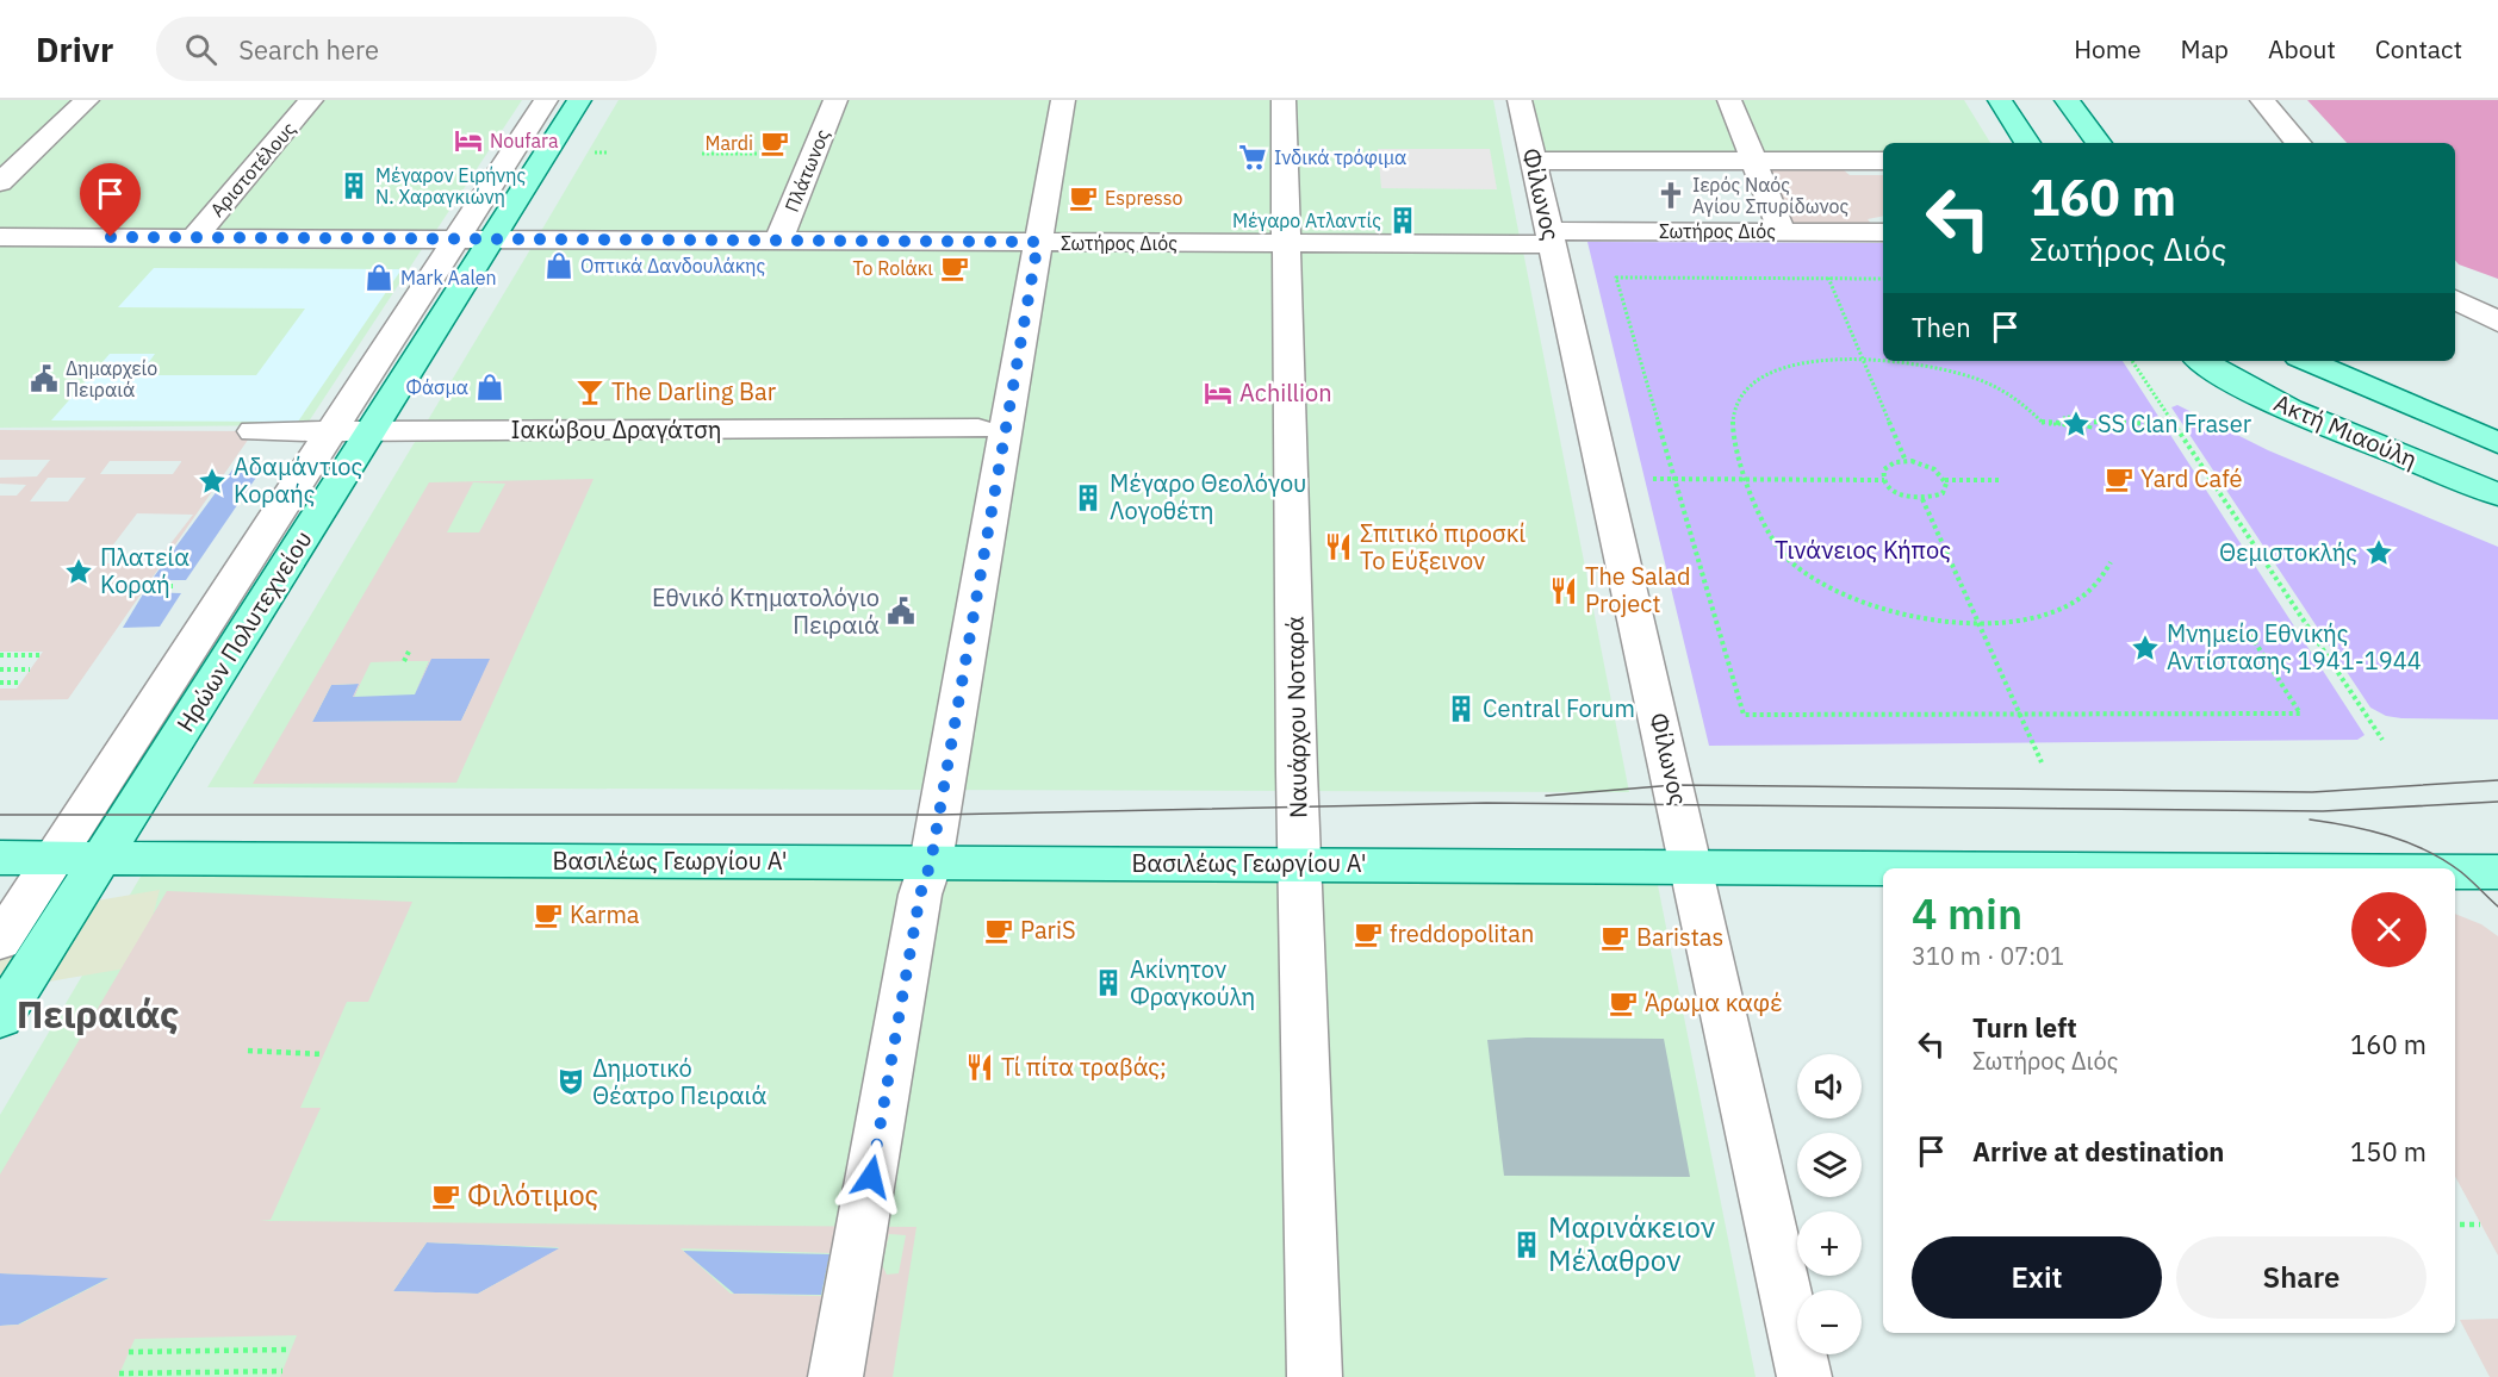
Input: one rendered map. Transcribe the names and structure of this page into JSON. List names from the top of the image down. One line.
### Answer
{"streets":{"main road":["Ακτή Μιαούλη","Ηρώων Πολυτεχνείου","Βασιλέως Γεωργίου Α'"],"street":["Αριστοτέλους","Πλάτωνος","Φίλωνος","Σωτήρος Διός","Ιακώβου Δραγάτση","Ναυάρχου Νοταρά"]},"crossings":[["Αριστοτέλους","Σωτήρος Διός"],["Πλάτωνος","Σωτήρος Διός"],["Φίλωνος","Σωτήρος Διός"],["Φίλωνος","Βασιλέως Γεωργίου Α'"],["Σωτήρος Διός","Ηρώων Πολυτεχνείου"],["Σωτήρος Διός","Ναυάρχου Νοταρά"],["Ιακώβου Δραγάτση","Ηρώων Πολυτεχνείου"],["Ηρώων Πολυτεχνείου","Βασιλέως Γεωργίου Α'"],["Ναυάρχου Νοταρά","Βασιλέως Γεωργίου Α'"]],"districts":["Πειραιάς"],"parks":["Τινάνειος Κήπος"],"places":{"hotel":["Noufara","Achillion"],"cafe":["Mardi","Espresso","Το Rolάκι","Yard Café","Karma","PariS","freddopolitan","Baristas","Άρωμα καφέ","Φιλότιμος"],"supermarket":["Ινδικά τρόφιμα"],"building":["Μέγαρον Ειρήνης Ν. Χαραγκιώνη","Μέγαρο Ατλαντίς","Μέγαρο Θεολόγου Λογοθέτη","Central Forum","Ακίνητον Φραγκούλη","Μαρινάκειον Μέλαθρον"],"church":["Ιερός Ναός Αγίου Σπυρίδωνος"],"shop":["Οπτικά Δανδουλάκης","Mark Aalen","Φάσμα"],"public building":["Δημαρχείο Πειραιά","Εθνικό Κτηματολόγιο Πειραιά"],"bar":["The Darling Bar"],"place":["SS Clan Fraser","Αδαμάντιος Κοραής","Θεμιστοκλής","Πλατεία Κοραή","Μνημείο Εθνικής Αντίστασης 1941-1944"],"restaurant":["Σπιτικό πιροσκί Το Εύξεινον","The Salad Project","Τί πίτα τραβάς;"],"theatre":["Δημοτικό Θέατρο Πειραιά"]},"page":{"header":"Drivr","search":"Search here","nav":["Home","Map","About","Contact"],"turn":["160 m","Σωτήρος Διός"],"then":"Then","heading":["4 min","310 m · 07:01"],"list":[{"name":"Turn left","note":"Σωτήρος Διός","value":"160 m"},{"name":"Arrive at destination","value":"150 m"}],"map_buttons":["+","−"],"buttons":["Exit","Share"]}}
